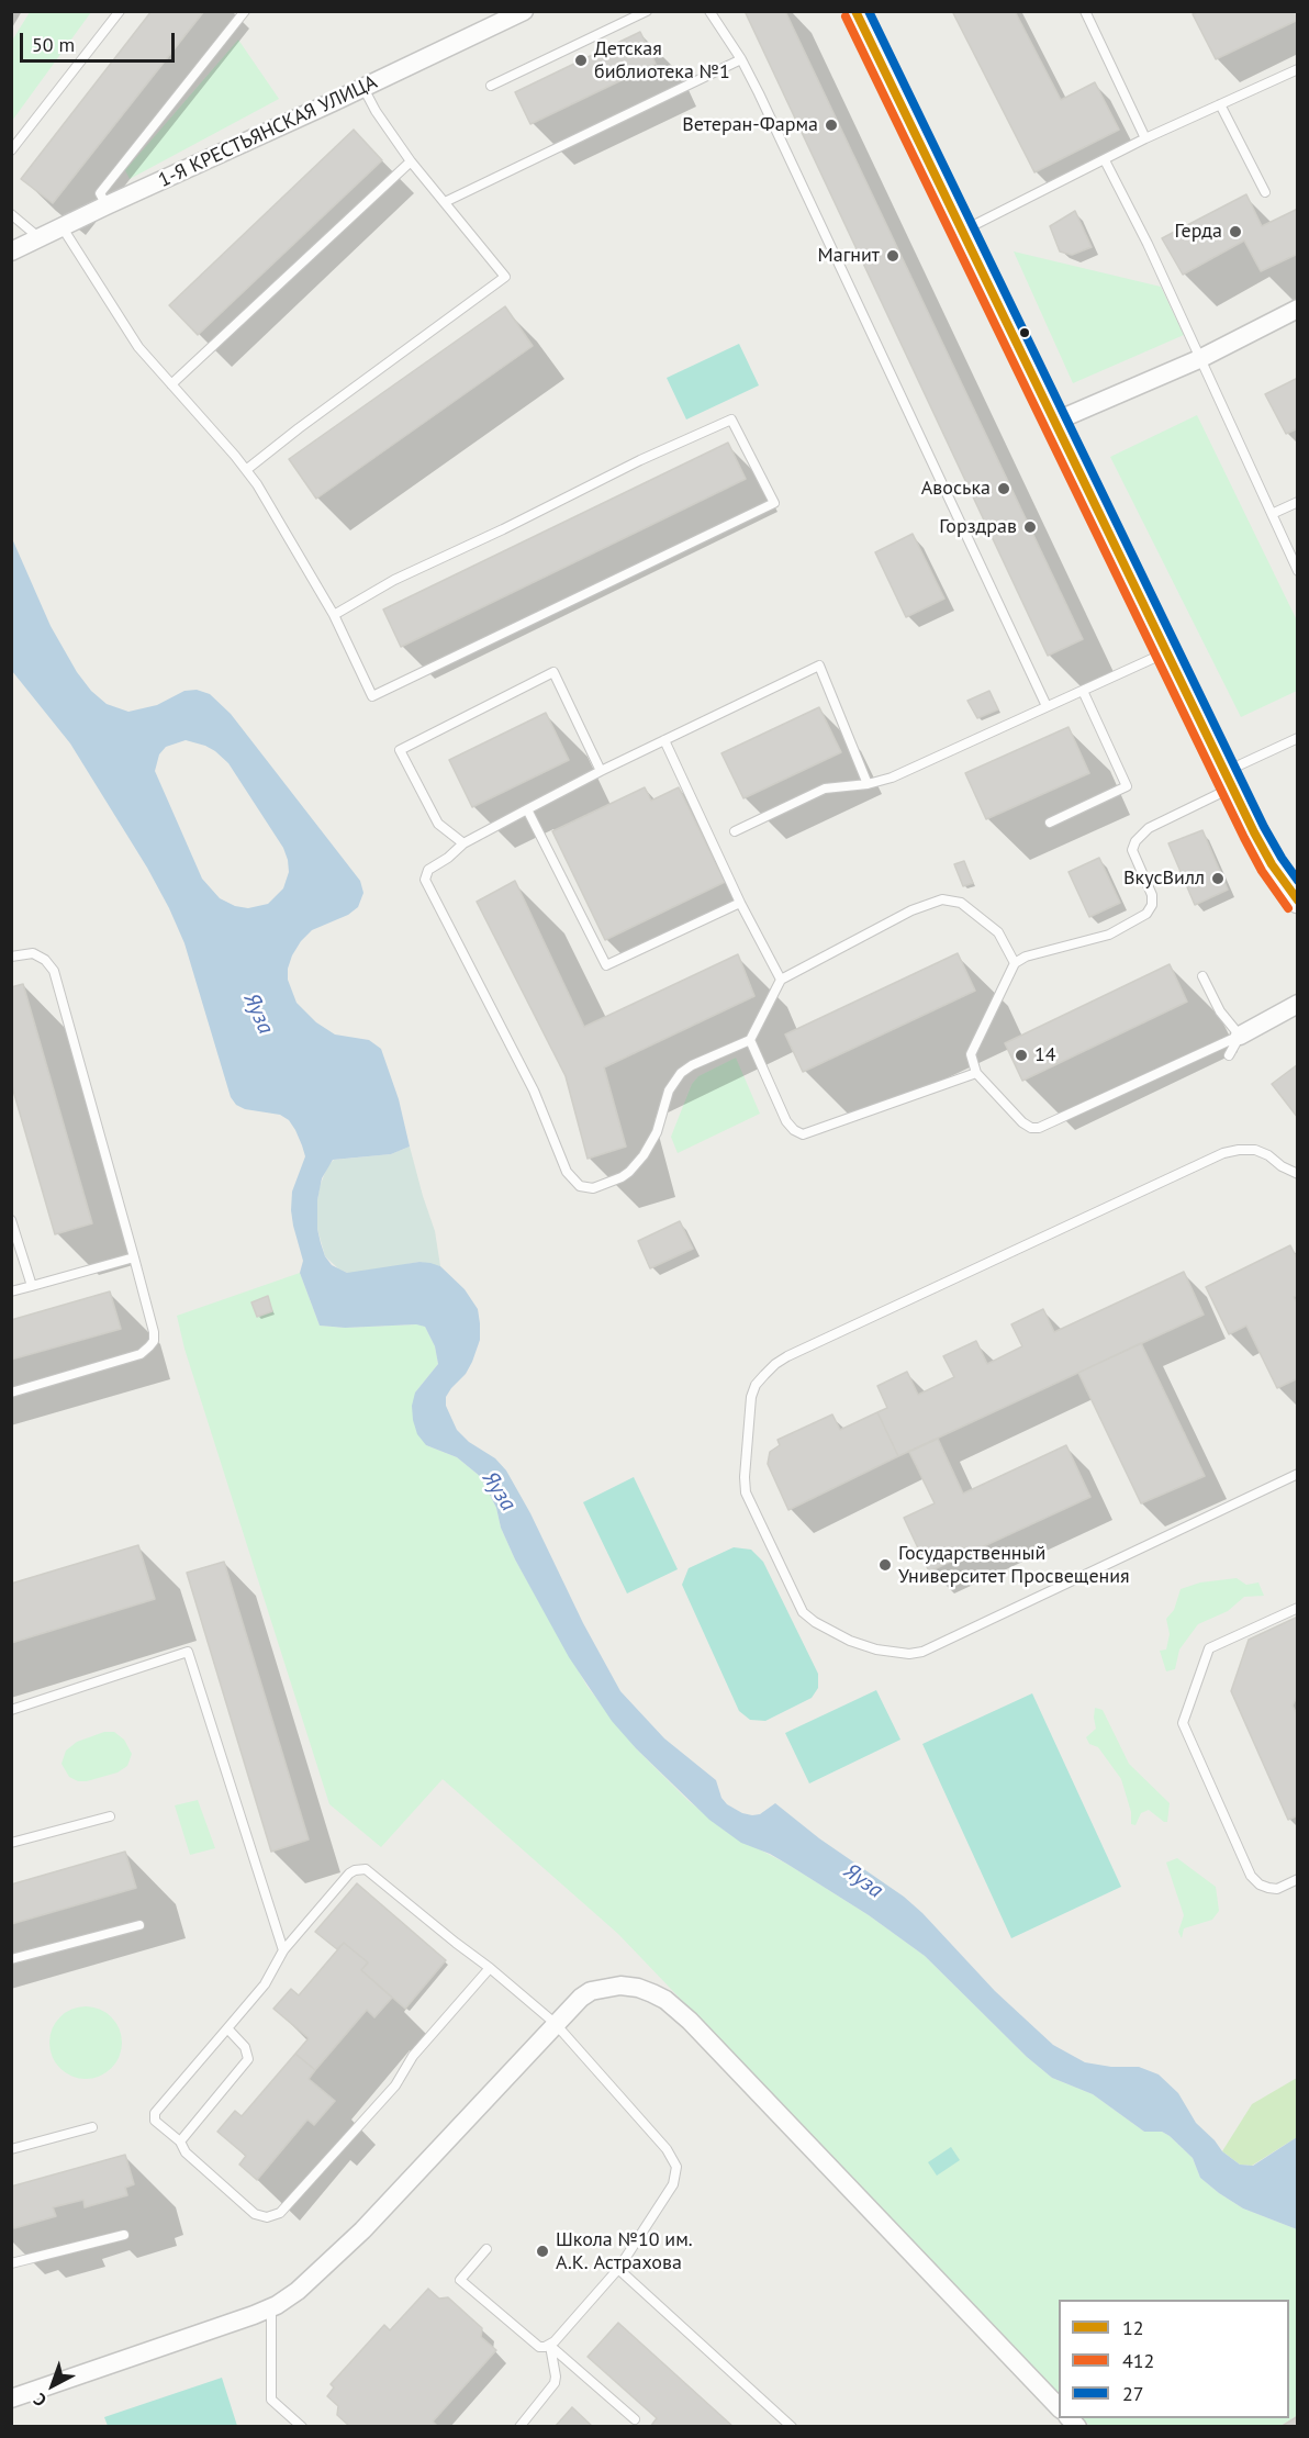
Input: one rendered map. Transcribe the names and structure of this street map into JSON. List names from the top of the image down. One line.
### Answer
{"streets":{"street":["1-Я КРЕСТЬЯНСКАЯ УЛИЦА"]},"water":["Яуза"],"places":["Детская библиотека №1","Ветеран-Фарма","Герда","Магнит","Авоська","Горздрав","ВкусВилл","14","Государственный Университет Просвещения","Школа №10 им. А.К. Астрахова"],"lines":["transit line 12","transit line 27","transit line 412"],"legend":["12","412","27"],"scale_bar":"50 m","north":"bottom left"}
